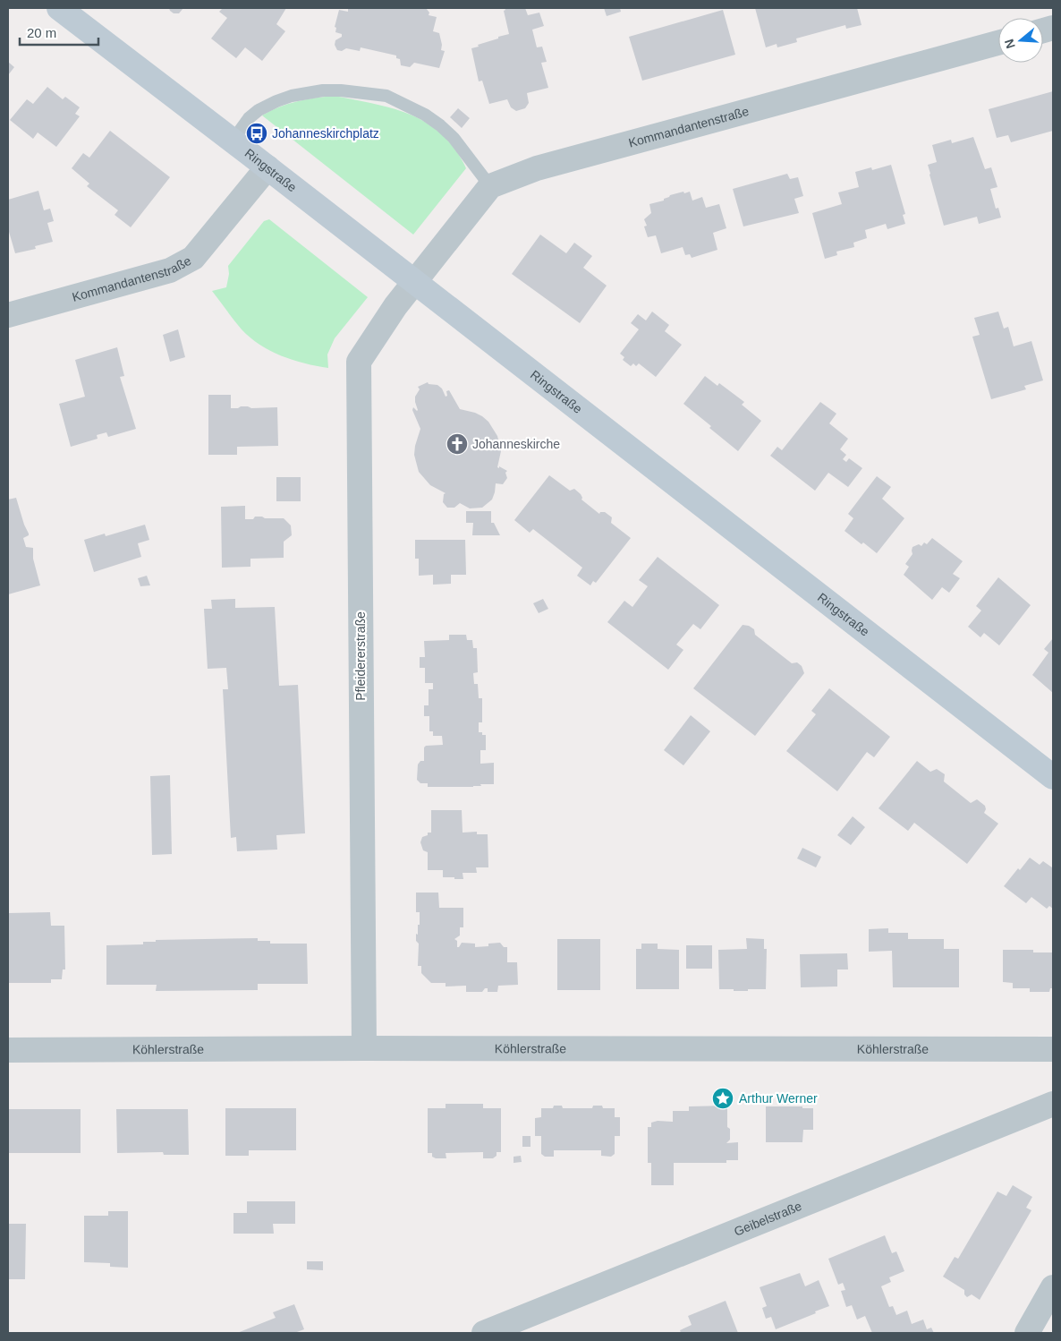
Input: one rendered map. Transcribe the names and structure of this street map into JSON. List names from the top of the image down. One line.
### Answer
{"streets":{"street":["Kommandantenstraße","Ringstraße","Pfleidererstraße","Köhlerstraße","Geibelstraße"]},"crossings":[["Kommandantenstraße","Ringstraße"],["Ringstraße","Pfleidererstraße"],["Pfleidererstraße","Köhlerstraße"]],"places":{"bus stop":["Johanneskirchplatz"],"church":["Johanneskirche"],"place":["Arthur Werner"]},"scale_bar":"20 m","north":"left"}
